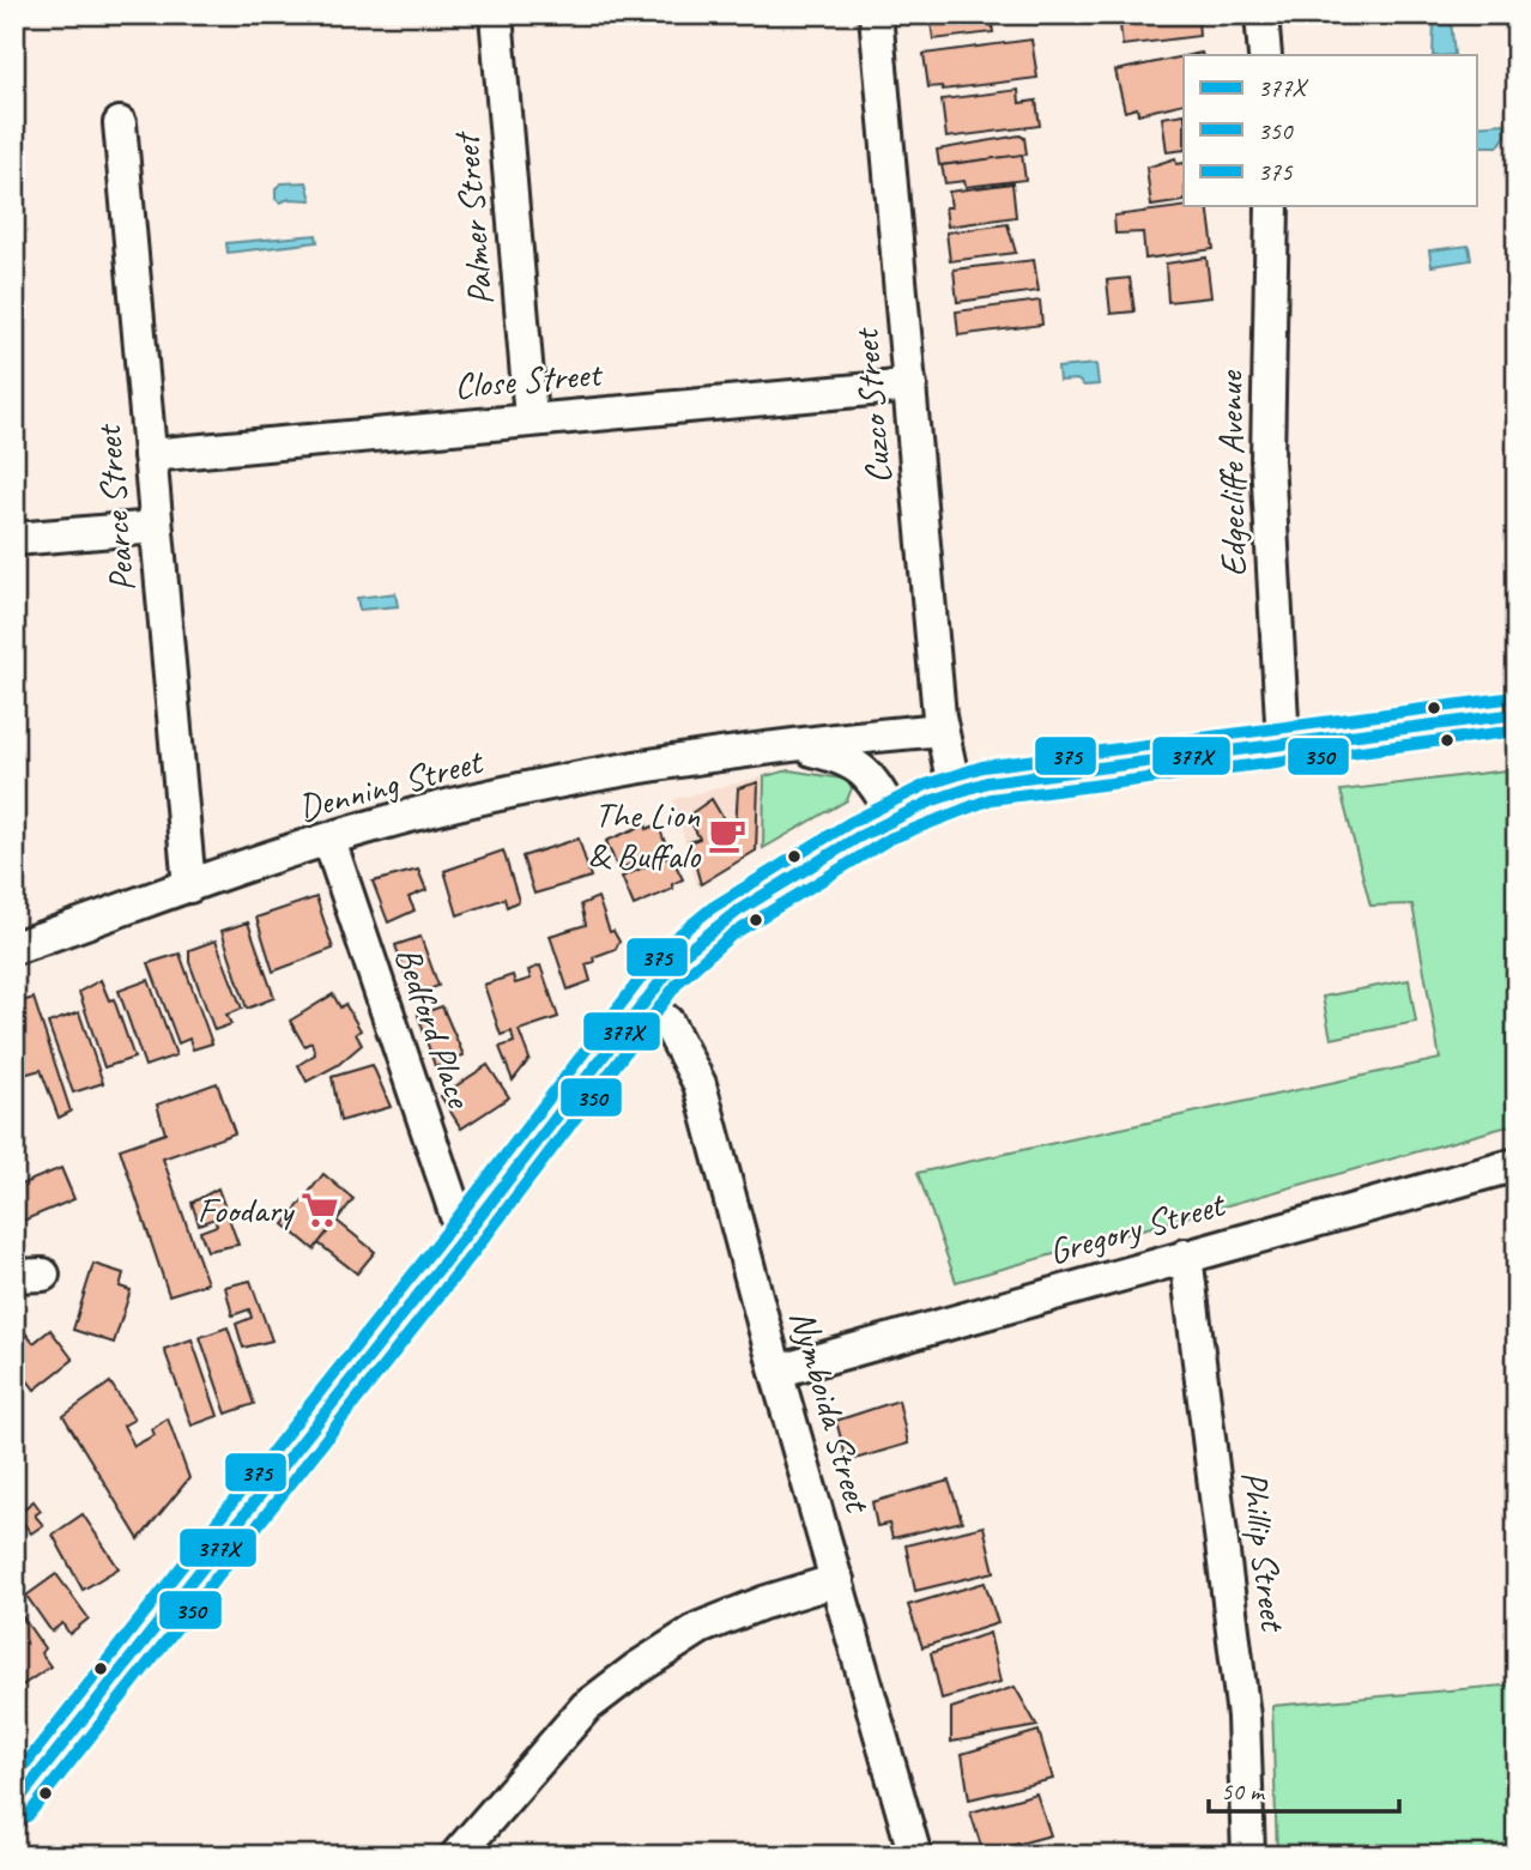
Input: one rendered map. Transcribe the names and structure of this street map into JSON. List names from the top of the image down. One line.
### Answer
{"streets":{"street":["Palmer Street","Close Street","Cuzco Street","Edgecliffe Avenue","Pearce Street","Denning Street","Bedford Place","Gregory Street","Nymboida Street","Phillip Street"]},"crossings":[["Palmer Street","Close Street"],["Close Street","Cuzco Street"],["Close Street","Pearce Street"],["Cuzco Street","Denning Street"],["Pearce Street","Denning Street"],["Denning Street","Bedford Place"],["Gregory Street","Nymboida Street"],["Gregory Street","Phillip Street"]],"places":{"cafe":["The Lion & Buffalo"],"supermarket":["Foodary"]},"lines":["transit line 375","transit line 377X","transit line 350"],"legend":["377X","350","375"],"scale_bar":"50 m"}
